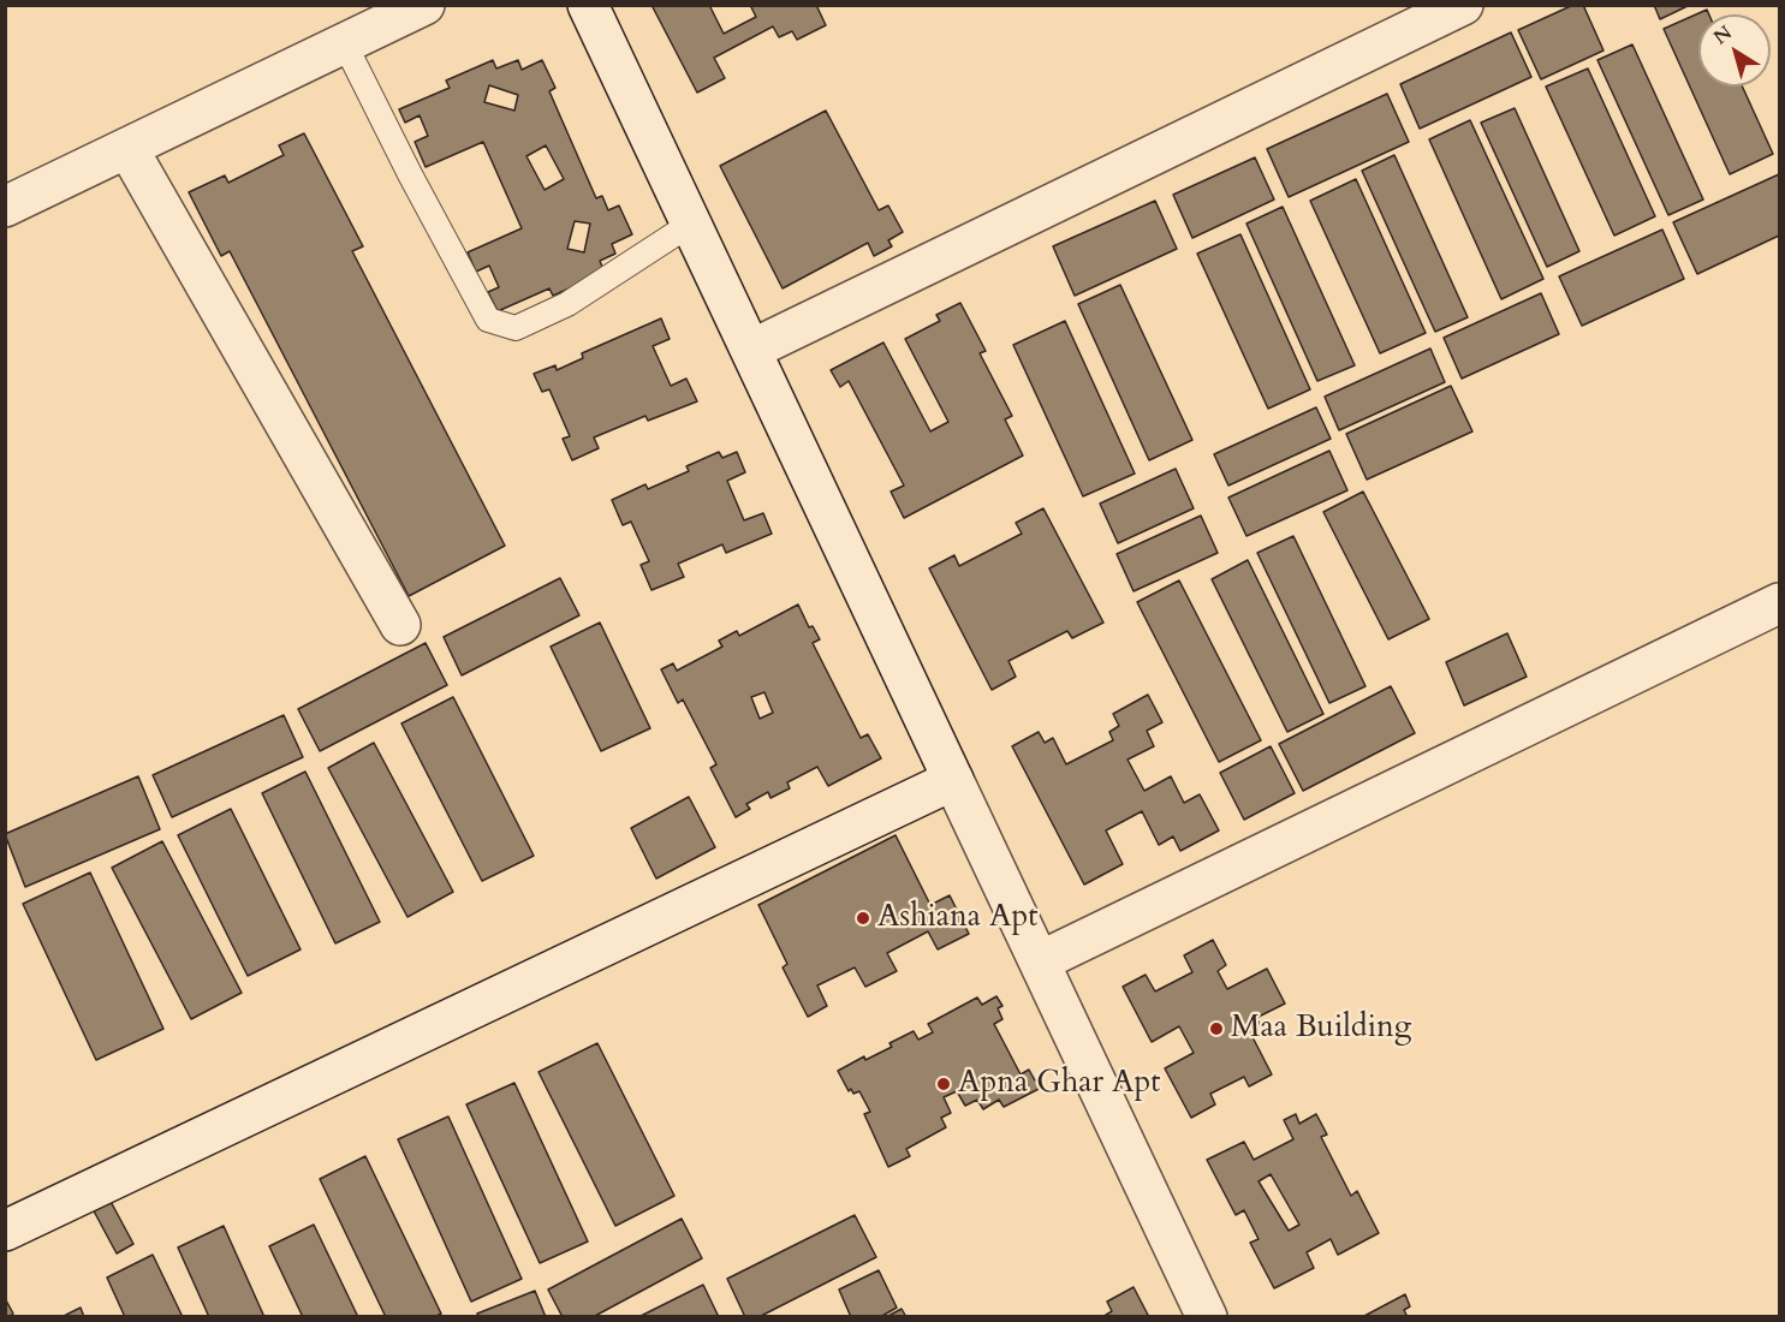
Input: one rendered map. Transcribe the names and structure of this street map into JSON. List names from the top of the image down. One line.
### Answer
{"places":["Ashiana Apt","Maa Building","Apna Ghar Apt"],"north":"top left"}
